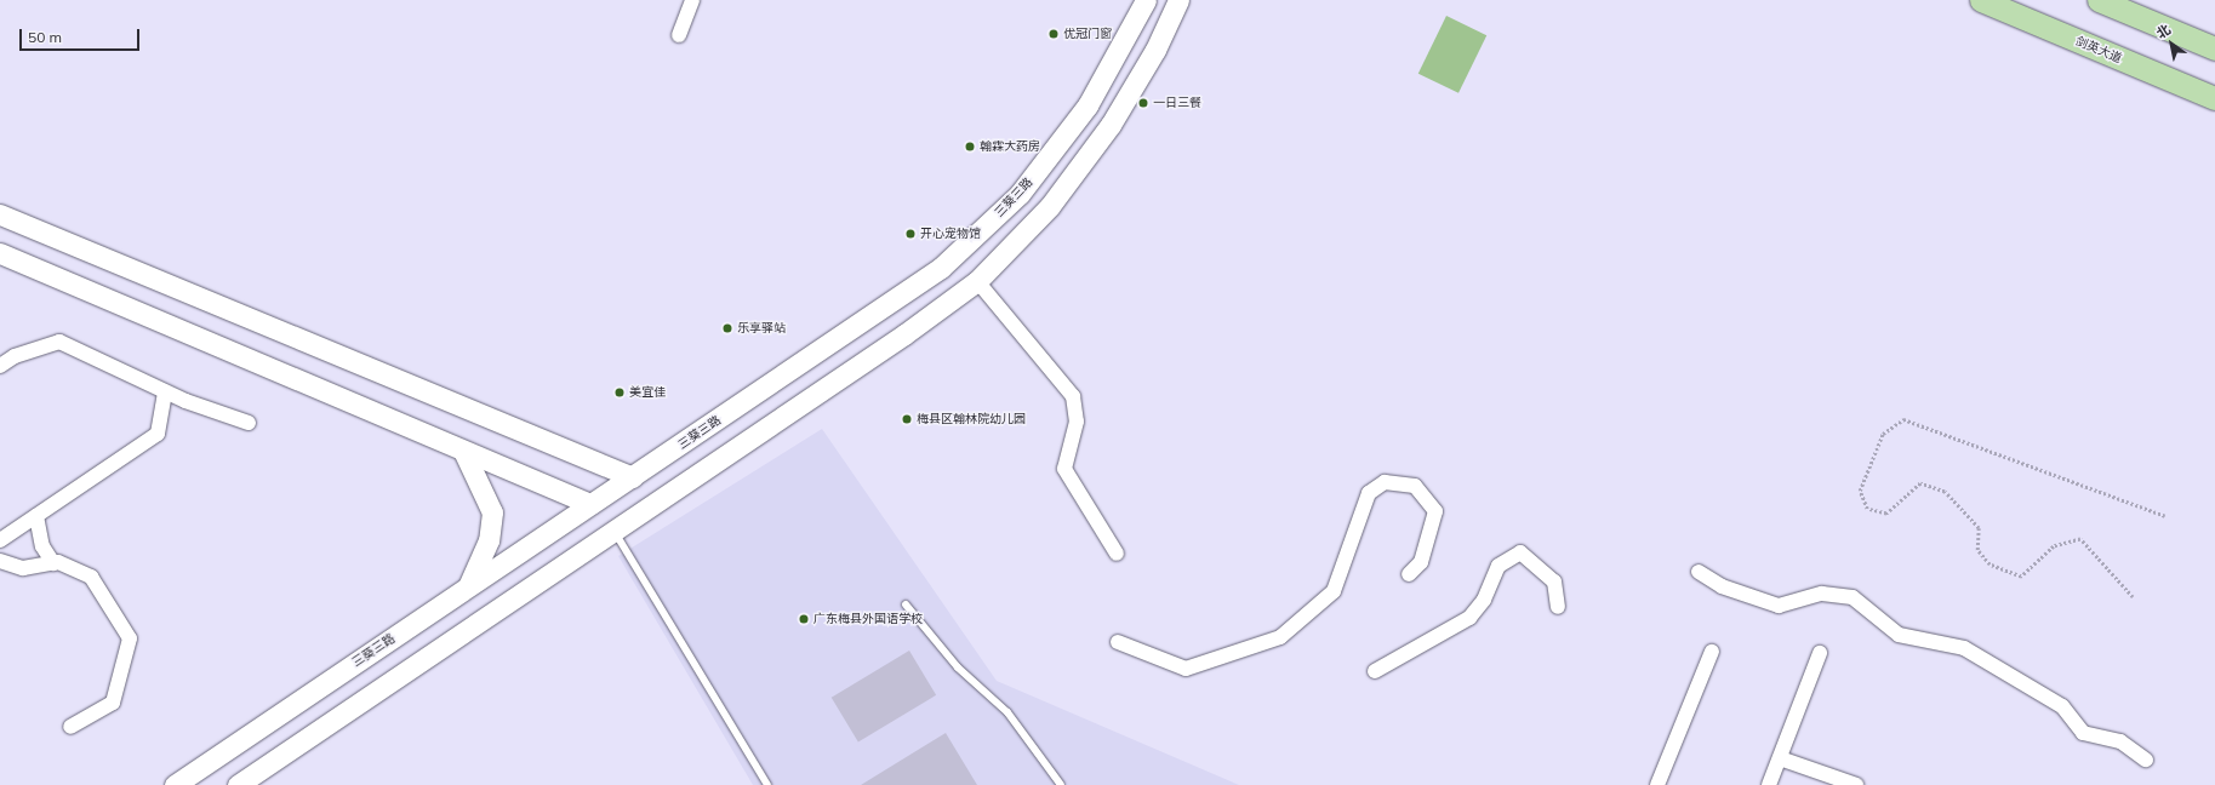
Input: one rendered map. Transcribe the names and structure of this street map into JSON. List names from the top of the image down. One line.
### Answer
{"streets":{"main road":["剑英大道"],"street":["三葵三路"]},"places":["优冠门窗","一日三餐","翰霖大药房","开心宠物馆","乐享驿站","美宜佳","梅县区翰林院幼儿园","广东梅县外国语学校"],"scale_bar":"50 m","north":"top left"}
